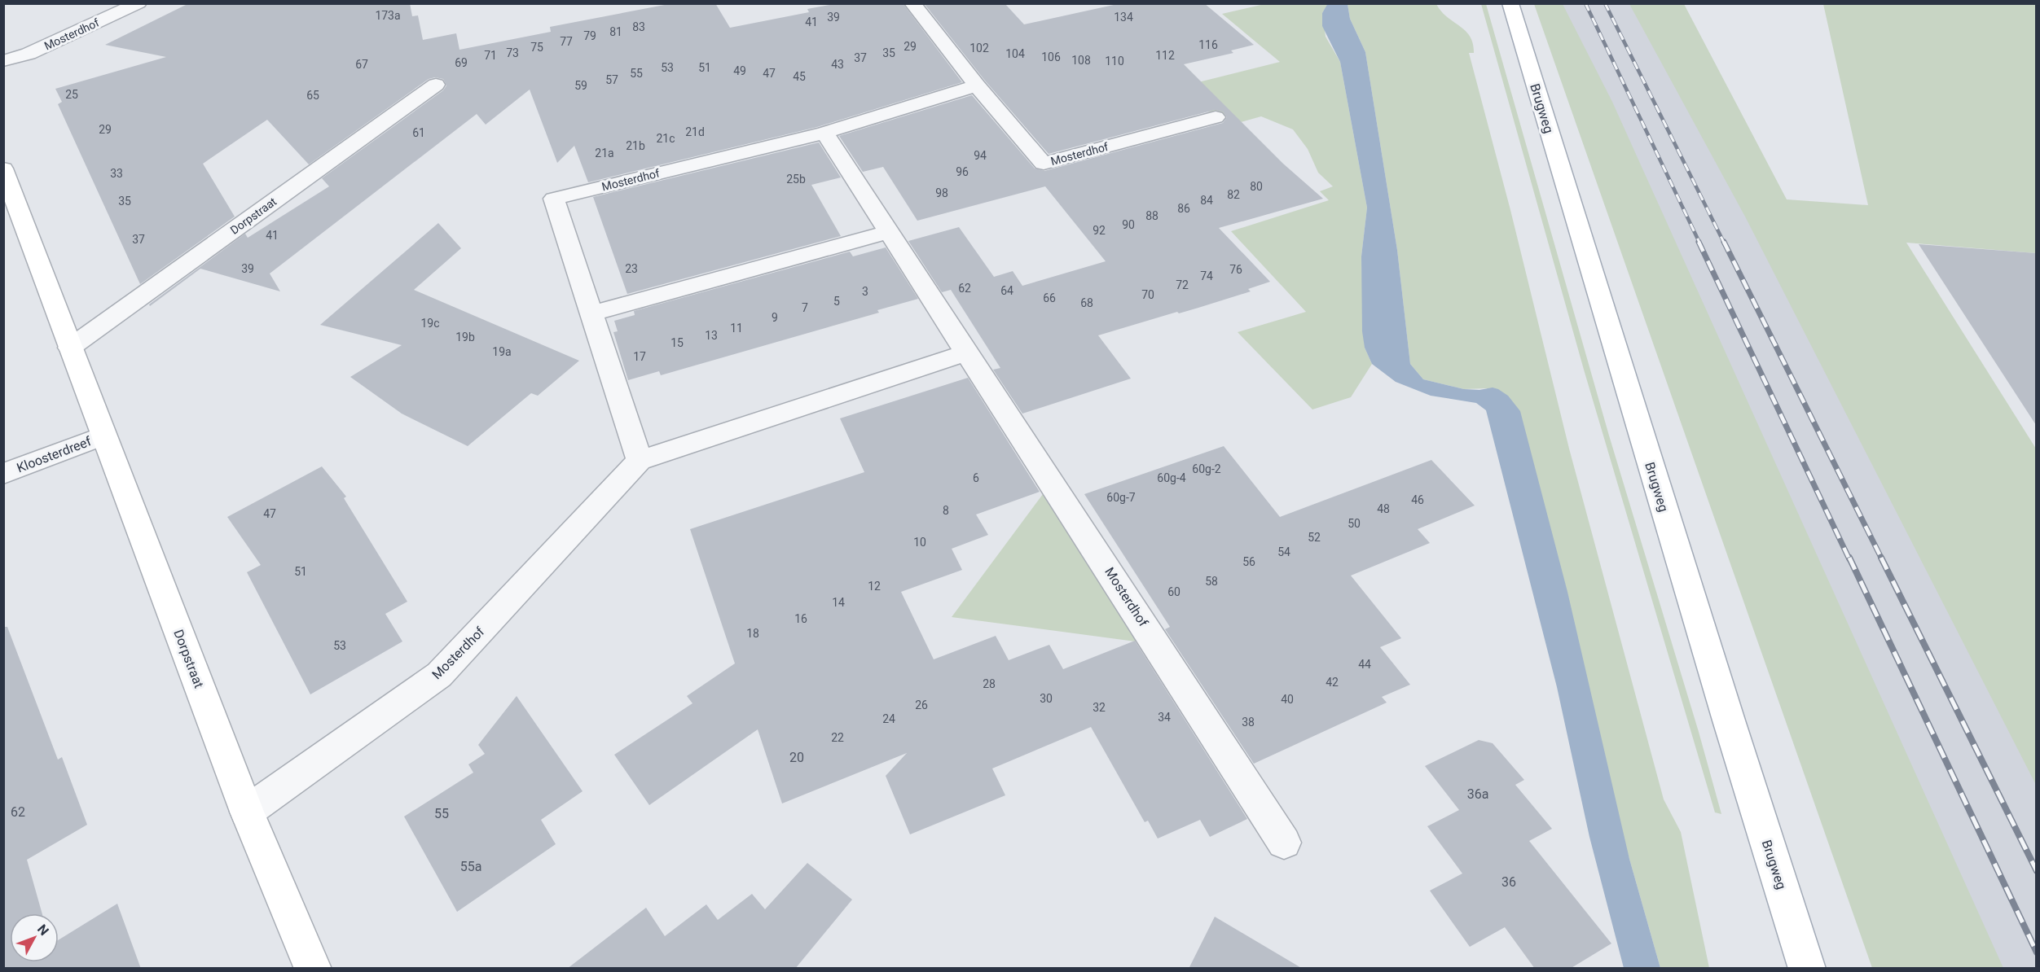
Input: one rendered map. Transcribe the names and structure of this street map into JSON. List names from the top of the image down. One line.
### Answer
{"streets":{"main road":["Brugweg","Dorpstraat"],"street":["Mosterdhof","Kloosterdreef"]},"crossings":[["Mosterdhof","Dorpstraat"],["Dorpstraat","Kloosterdreef"]],"house_numbers":["173a","39","134","41","83","81","79","77","116","29","75","102","73","35","104","71","112","106","37","108","110","69","67","43","53","51","49","55","47","45","57","59","25","65","29","21d","61","21c","21b","21a","94","96","33","25b","80","98","82","84","35","86","88","90","92","41","37","39","23","76","74","72","62","64","3","70","66","5","68","7","9","19c","11","13","19b","15","19a","17","60g-2","6","60g-4","60g-7","46","48","8","47","50","52","10","54","56","51","58","12","60","14","16","18","53","44","42","28","30","40","26","32","34","24","38","22","20","36a","62","55","55a","36"],"north":"top right"}
